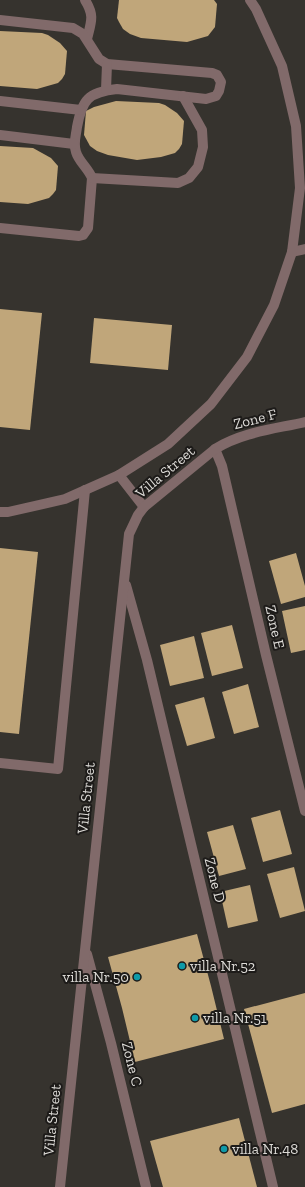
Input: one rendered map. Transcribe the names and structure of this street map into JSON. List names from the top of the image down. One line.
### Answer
{"streets":{"street":["Zone F","Villa Street","Zone E","Zone D","Zone C"]},"crossings":[["Zone F","Villa Street"],["Zone F","Zone E"],["Villa Street","Zone E"],["Villa Street","Zone D"],["Villa Street","Zone C"]],"places":["villa Nr.52","villa Nr.50","villa Nr.51","villa Nr.48"]}
